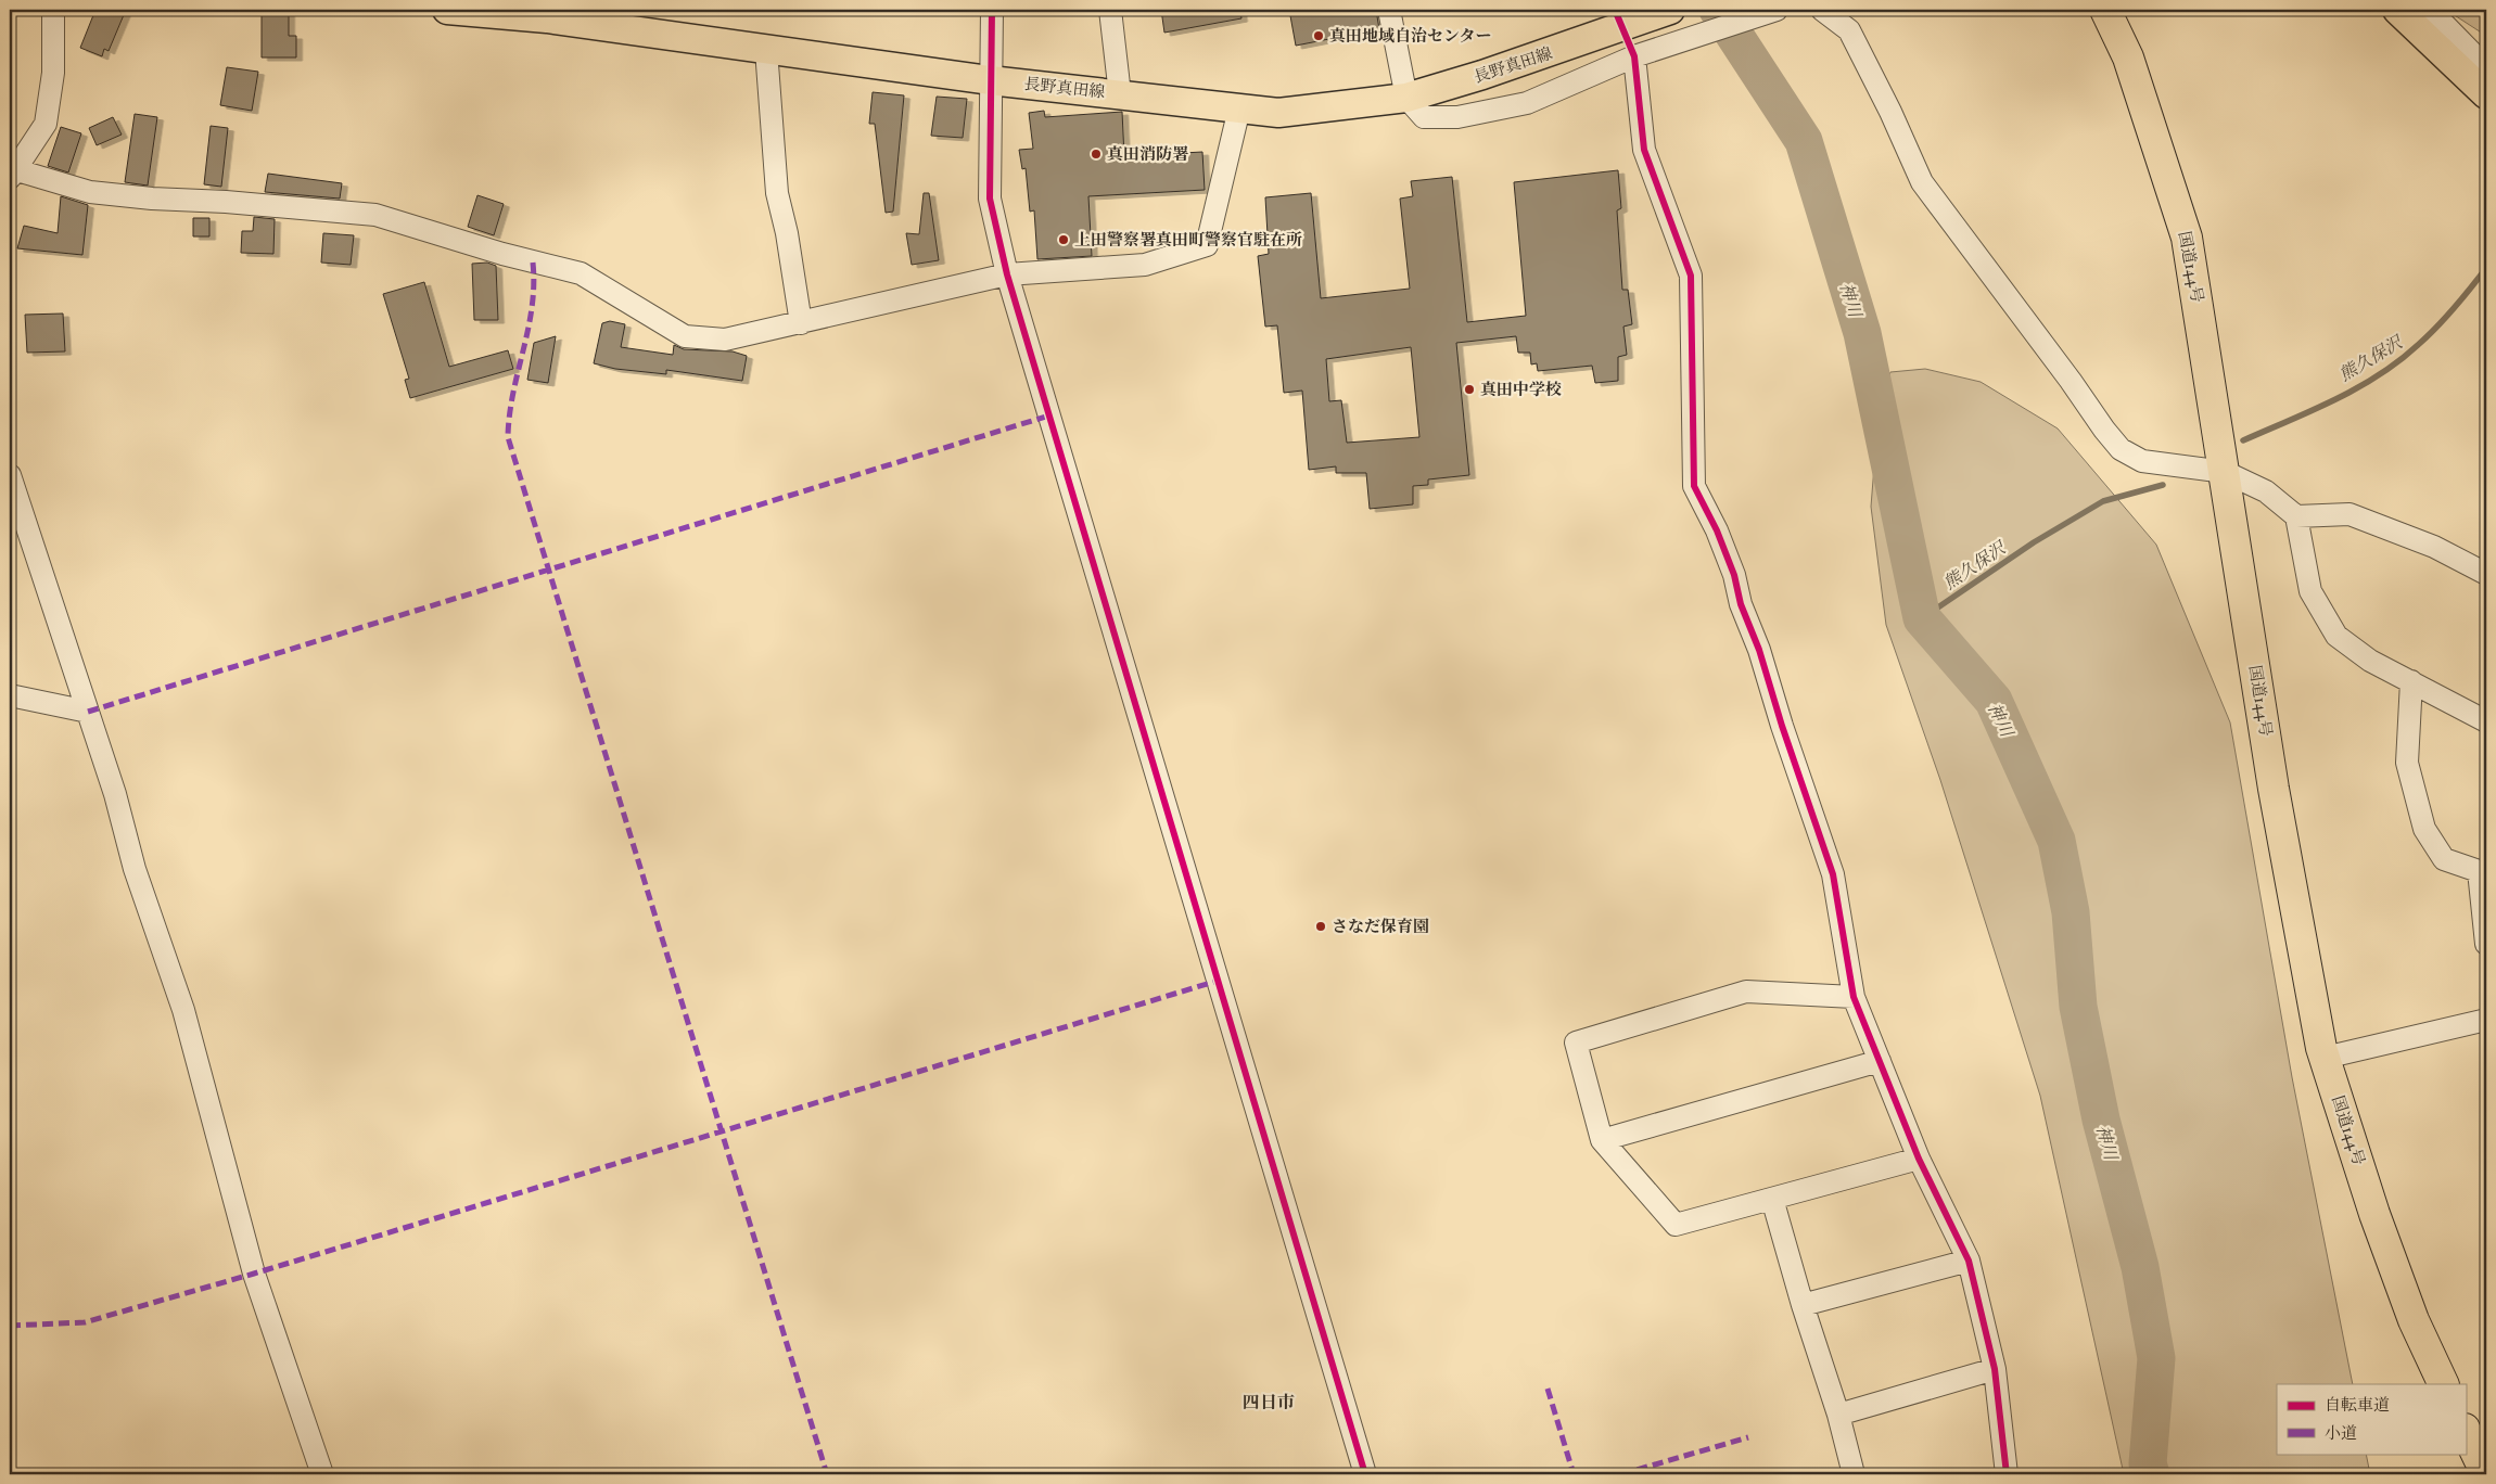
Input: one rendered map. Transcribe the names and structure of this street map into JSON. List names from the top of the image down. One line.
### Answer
{"streets":{"highway":["国道144号"],"main road":["長野真田線"]},"districts":["四日市"],"water":["神川","熊久保沢"],"places":["真田地域自治センター","真田消防署","上田警察署真田町警察官駐在所","真田中学校","さなだ保育園"],"legend":["自転車道","小道"]}
